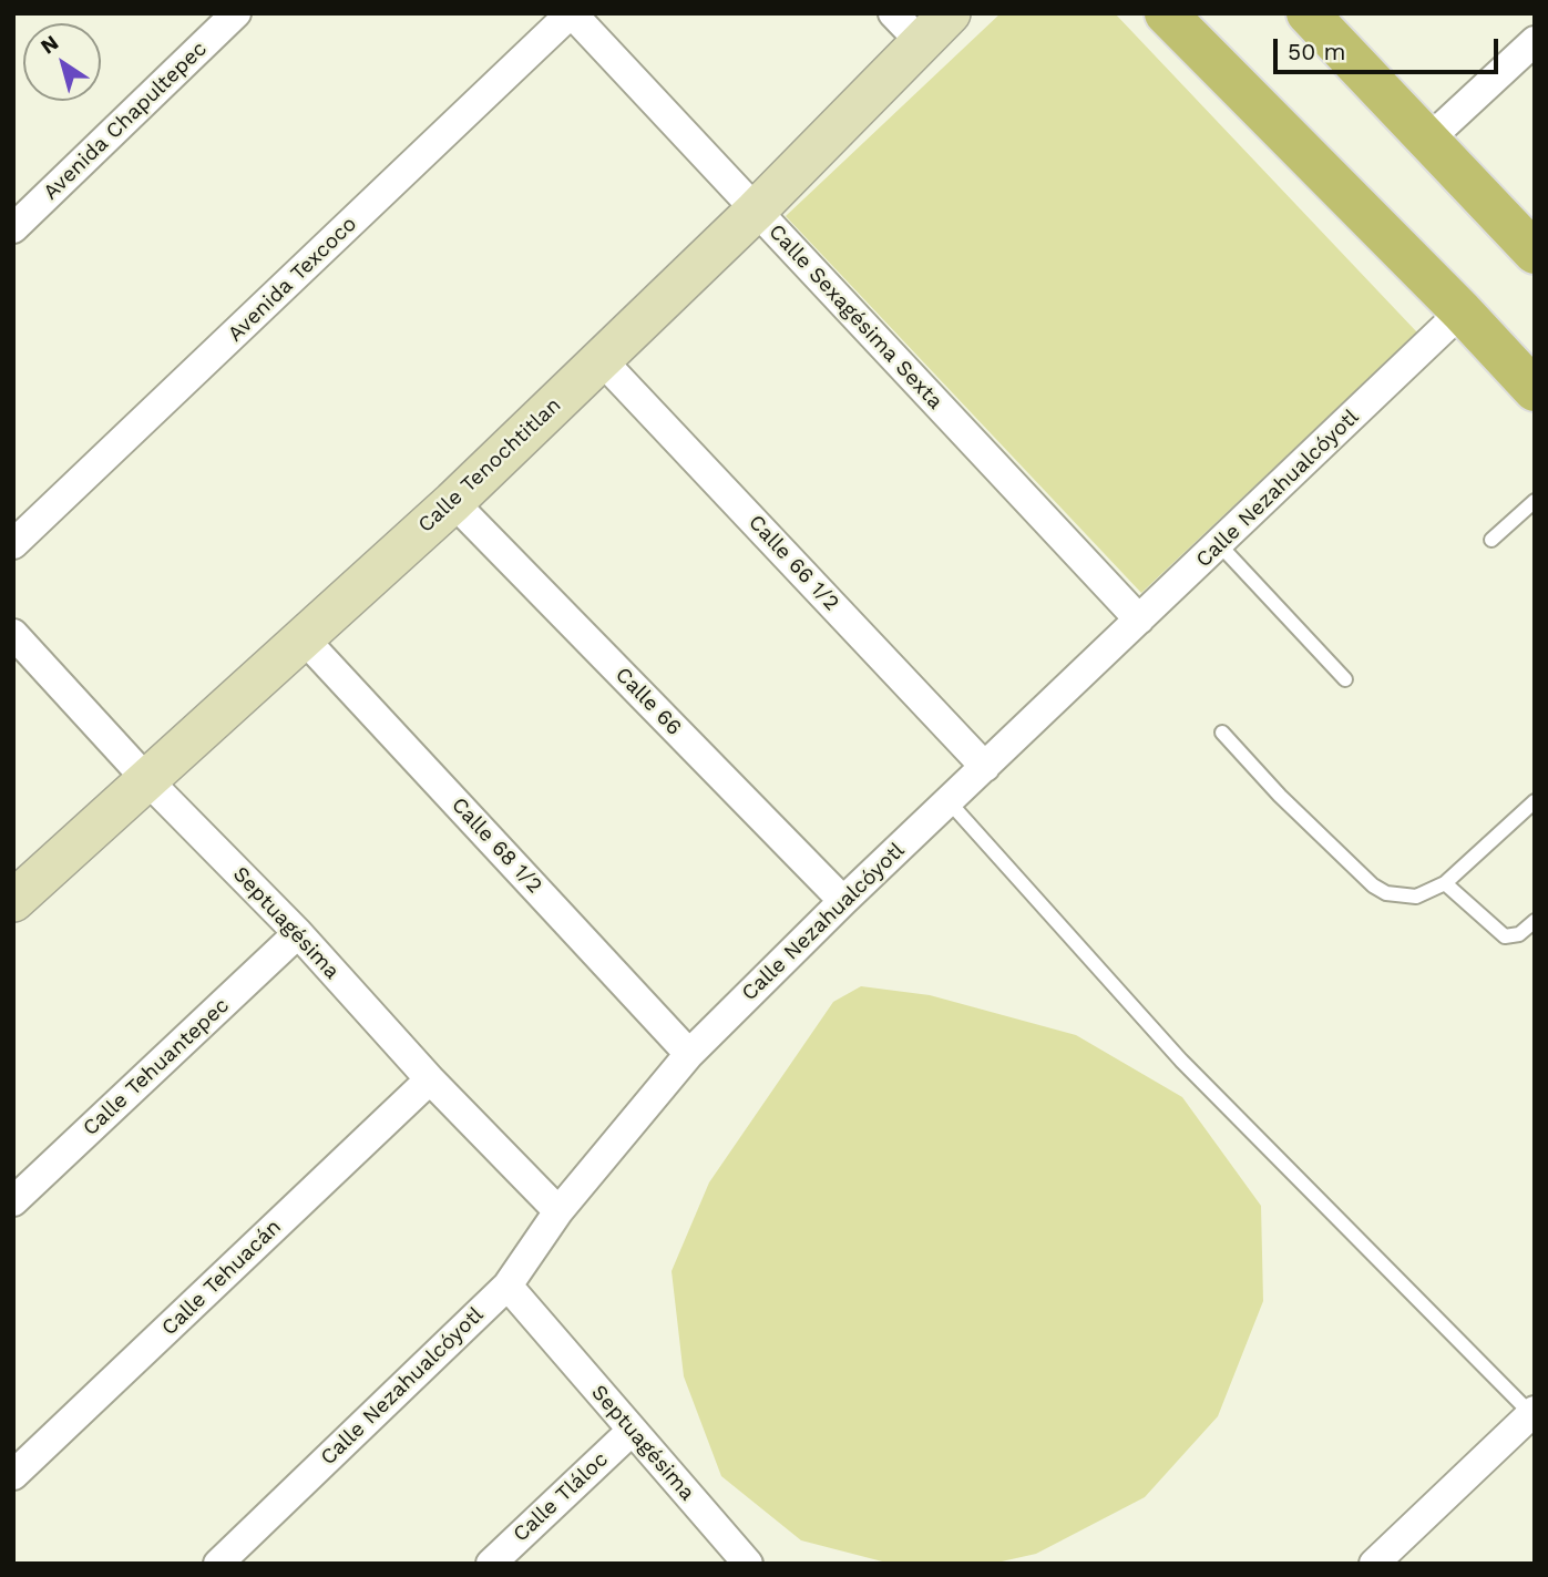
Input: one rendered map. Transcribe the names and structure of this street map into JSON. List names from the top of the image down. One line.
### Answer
{"streets":{"main road":["Calle Tenochtitlan"],"street":["Avenida Chapultepec","Avenida Texcoco","Calle Sexagésima Sexta","Calle Nezahualcóyotl","Calle 66 1/2","Calle 66","Calle 68 1/2","Septuagésima","Calle Tehuantepec","Calle Tehuacán","Calle Tláloc"]},"crossings":[["Avenida Texcoco","Calle Sexagésima Sexta"],["Calle Sexagésima Sexta","Calle Tenochtitlan"],["Calle Sexagésima Sexta","Calle Nezahualcóyotl"],["Calle Tenochtitlan","Calle 66 1/2"],["Calle Tenochtitlan","Calle 66"],["Calle Tenochtitlan","Calle 68 1/2"],["Calle Tenochtitlan","Septuagésima"],["Calle Nezahualcóyotl","Calle 66 1/2"],["Calle Nezahualcóyotl","Calle 66"],["Calle Nezahualcóyotl","Calle 68 1/2"],["Calle Nezahualcóyotl","Septuagésima"],["Septuagésima","Calle Tehuantepec"],["Septuagésima","Calle Tehuacán"],["Septuagésima","Calle Tláloc"]],"scale_bar":"50 m","north":"top left"}
